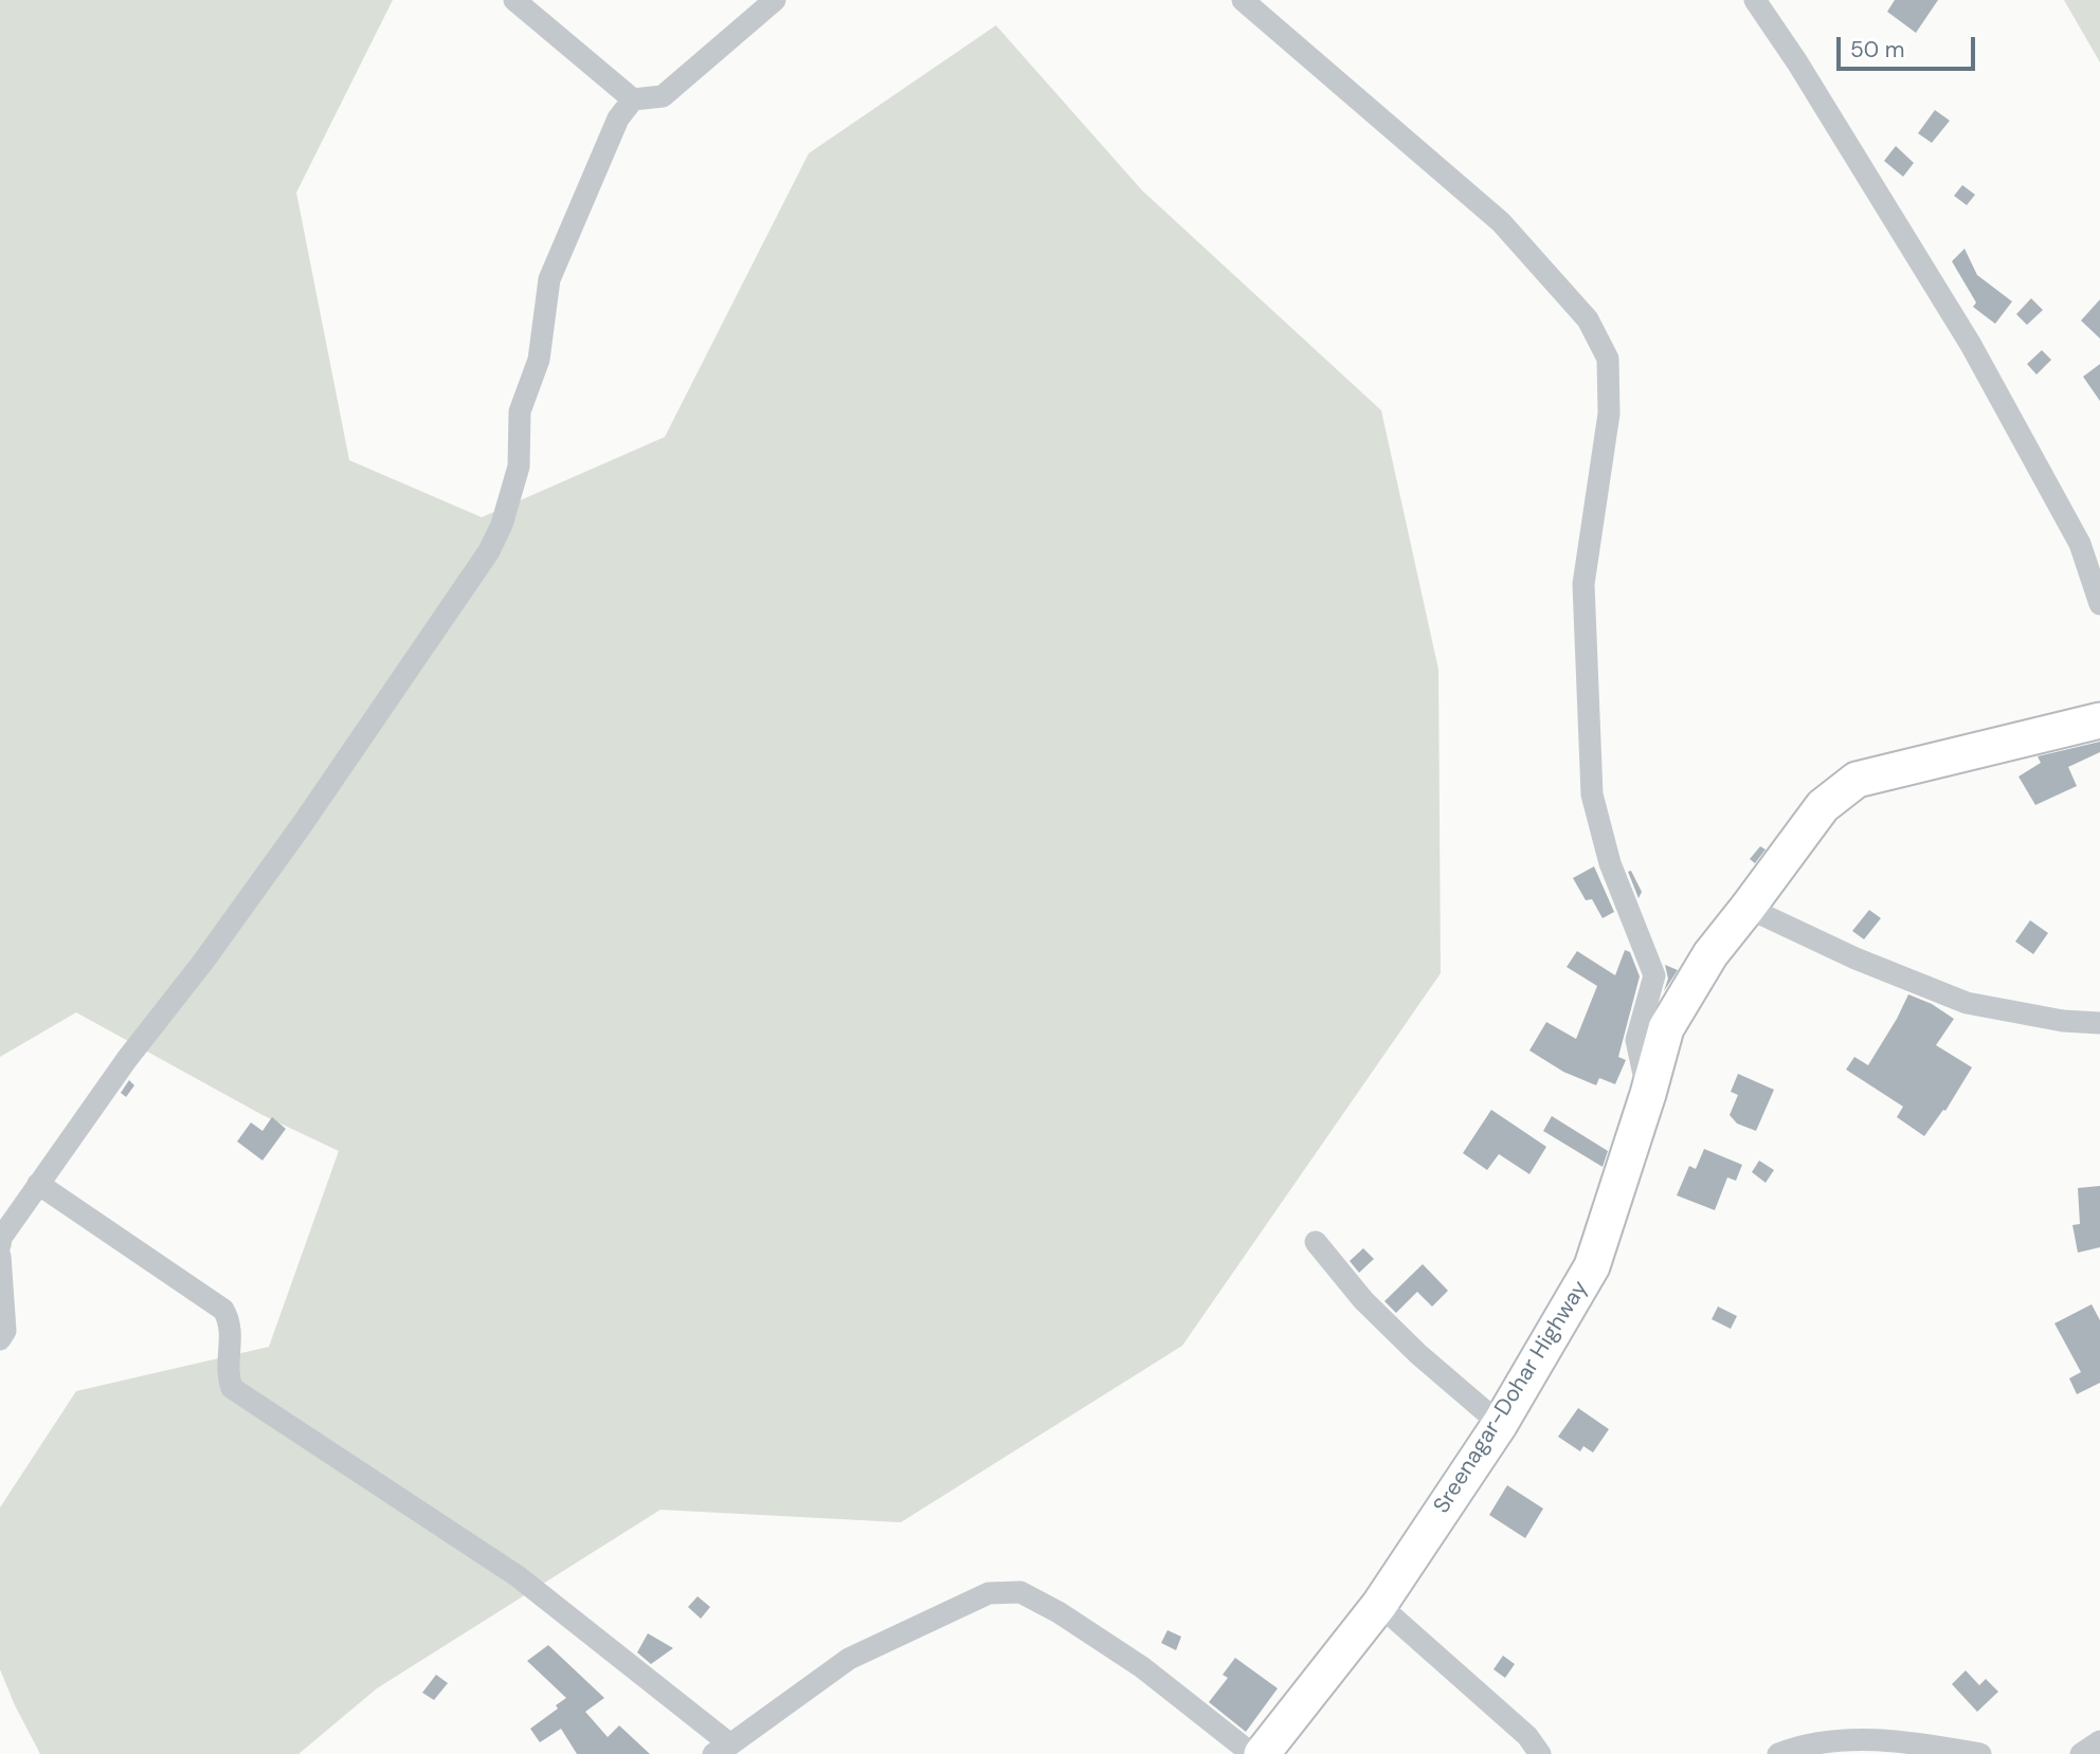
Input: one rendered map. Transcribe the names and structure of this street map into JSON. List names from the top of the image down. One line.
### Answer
{"streets":{"main road":["Sreenagar-Dohar Highway"]},"scale_bar":"50 m"}
